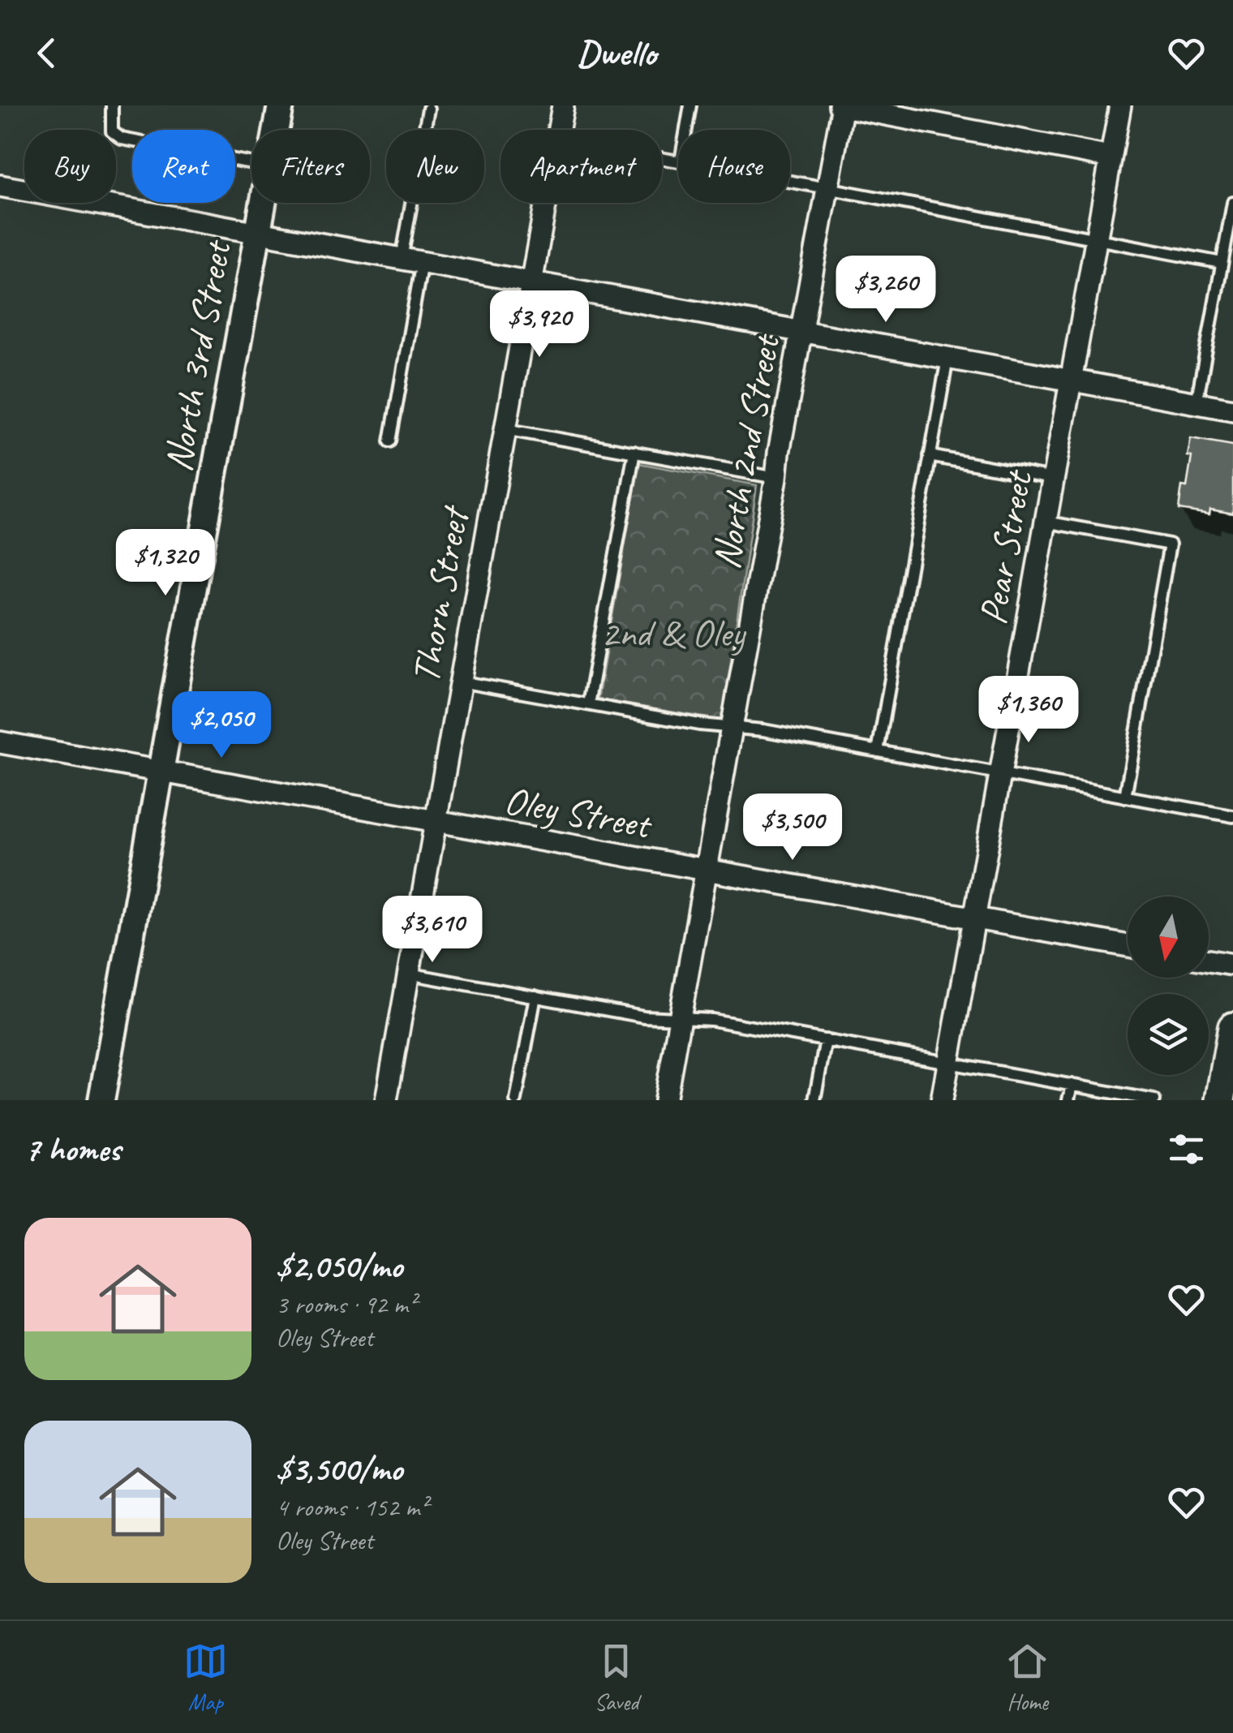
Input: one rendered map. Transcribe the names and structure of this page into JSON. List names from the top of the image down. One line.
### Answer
{"streets":{"street":["North 3rd Street","North 2nd Street","Pear Street","Thorn Street","Oley Street"]},"crossings":[["North 3rd Street","Oley Street"],["North 2nd Street","Oley Street"],["Pear Street","Oley Street"],["Thorn Street","Oley Street"]],"parks":["2nd & Oley"],"north":"bottom","page":{"header":"Dwello","chip":["Buy","Rent","Filters","New","Apartment","House"],"price":["$3,260","$3,920","$1,320","$1,360","$2,050","$3,500","$3,610"],"heading":"7 homes","list":[{"name":"$2,050/mo","note":"3 rooms · 92 m² · Oley Street"},{"name":"$3,500/mo","note":"4 rooms · 152 m² · Oley Street"}],"tabs":["Map","Saved","Home"]}}
